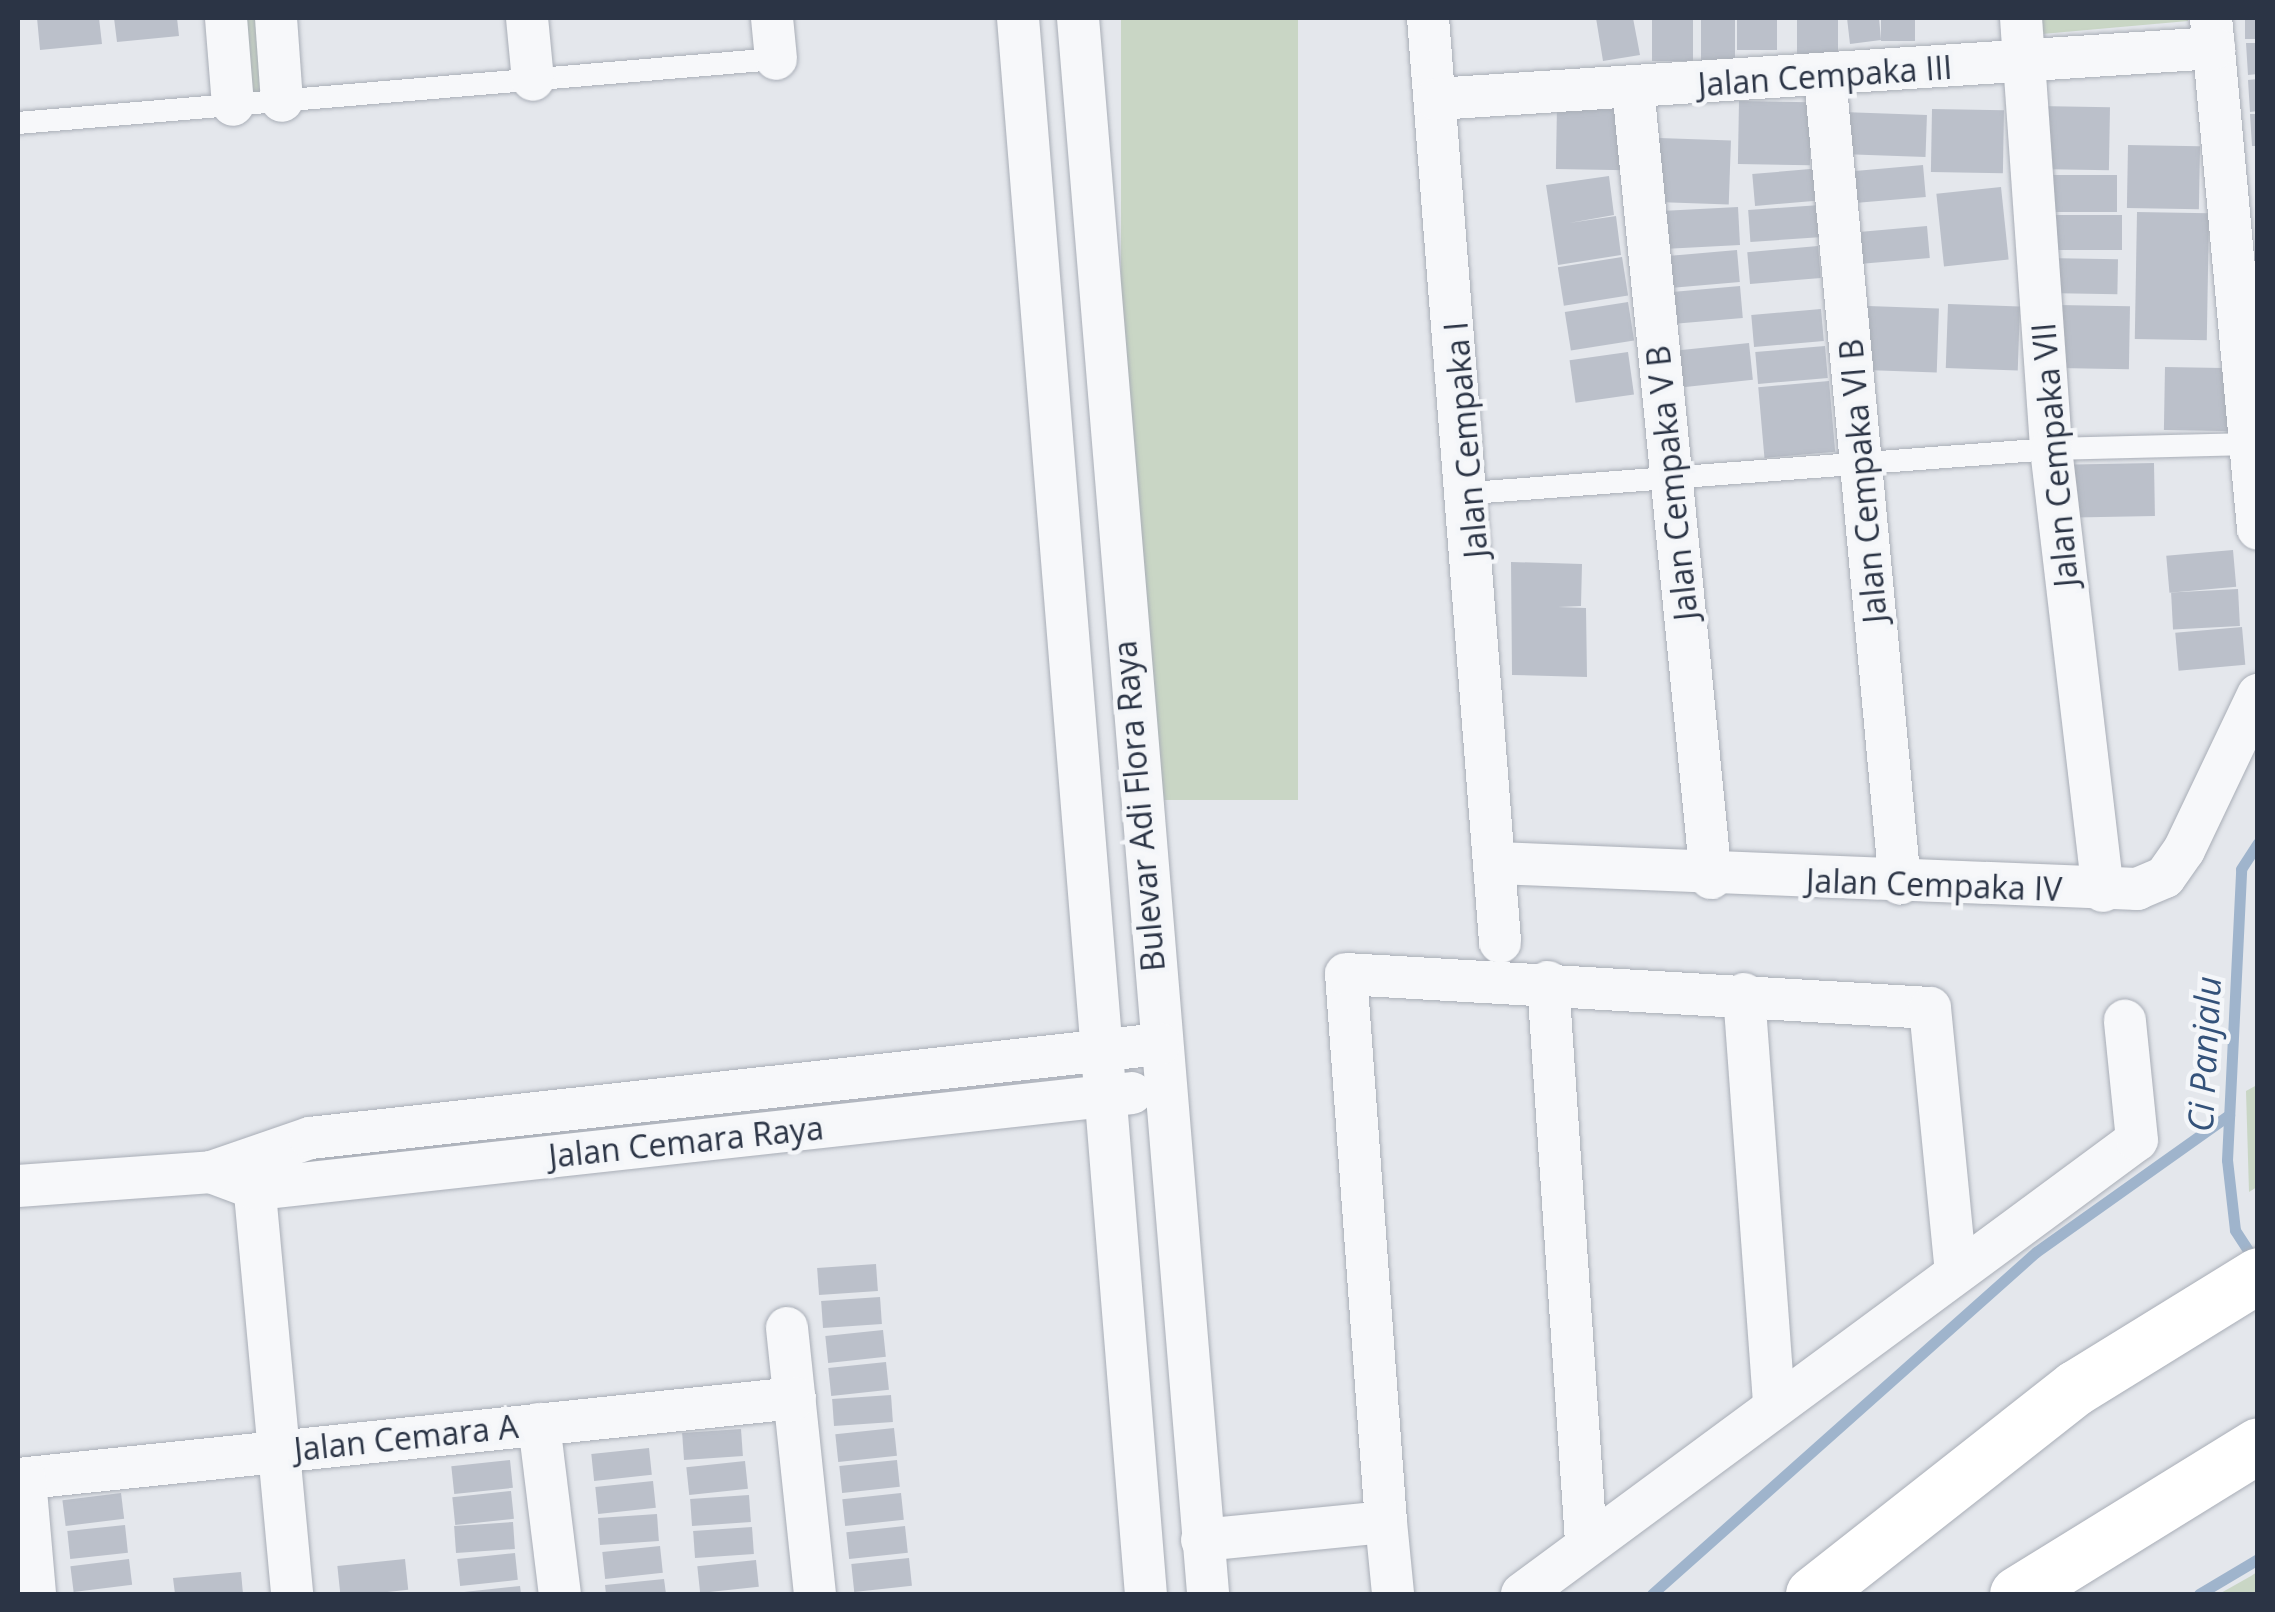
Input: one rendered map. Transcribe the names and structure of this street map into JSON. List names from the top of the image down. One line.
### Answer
{"streets":{"street":["Jalan Cempaka III","Jalan Cempaka I","Jalan Cempaka VII","Jalan Cempaka VI B","Jalan Cempaka V B","Bulevar Adi Flora Raya","Jalan Cempaka IV","Jalan Cemara Raya","Jalan Cemara A"]},"crossings":[["Jalan Cempaka III","Jalan Cempaka I"],["Jalan Cempaka III","Jalan Cempaka VII"],["Jalan Cempaka III","Jalan Cempaka VI B"],["Jalan Cempaka III","Jalan Cempaka V B"],["Jalan Cempaka I","Jalan Cempaka IV"],["Jalan Cempaka VII","Jalan Cempaka IV"],["Jalan Cempaka VI B","Jalan Cempaka IV"],["Jalan Cempaka V B","Jalan Cempaka IV"],["Bulevar Adi Flora Raya","Jalan Cemara Raya"]],"water":["Ci Panjalu"]}
